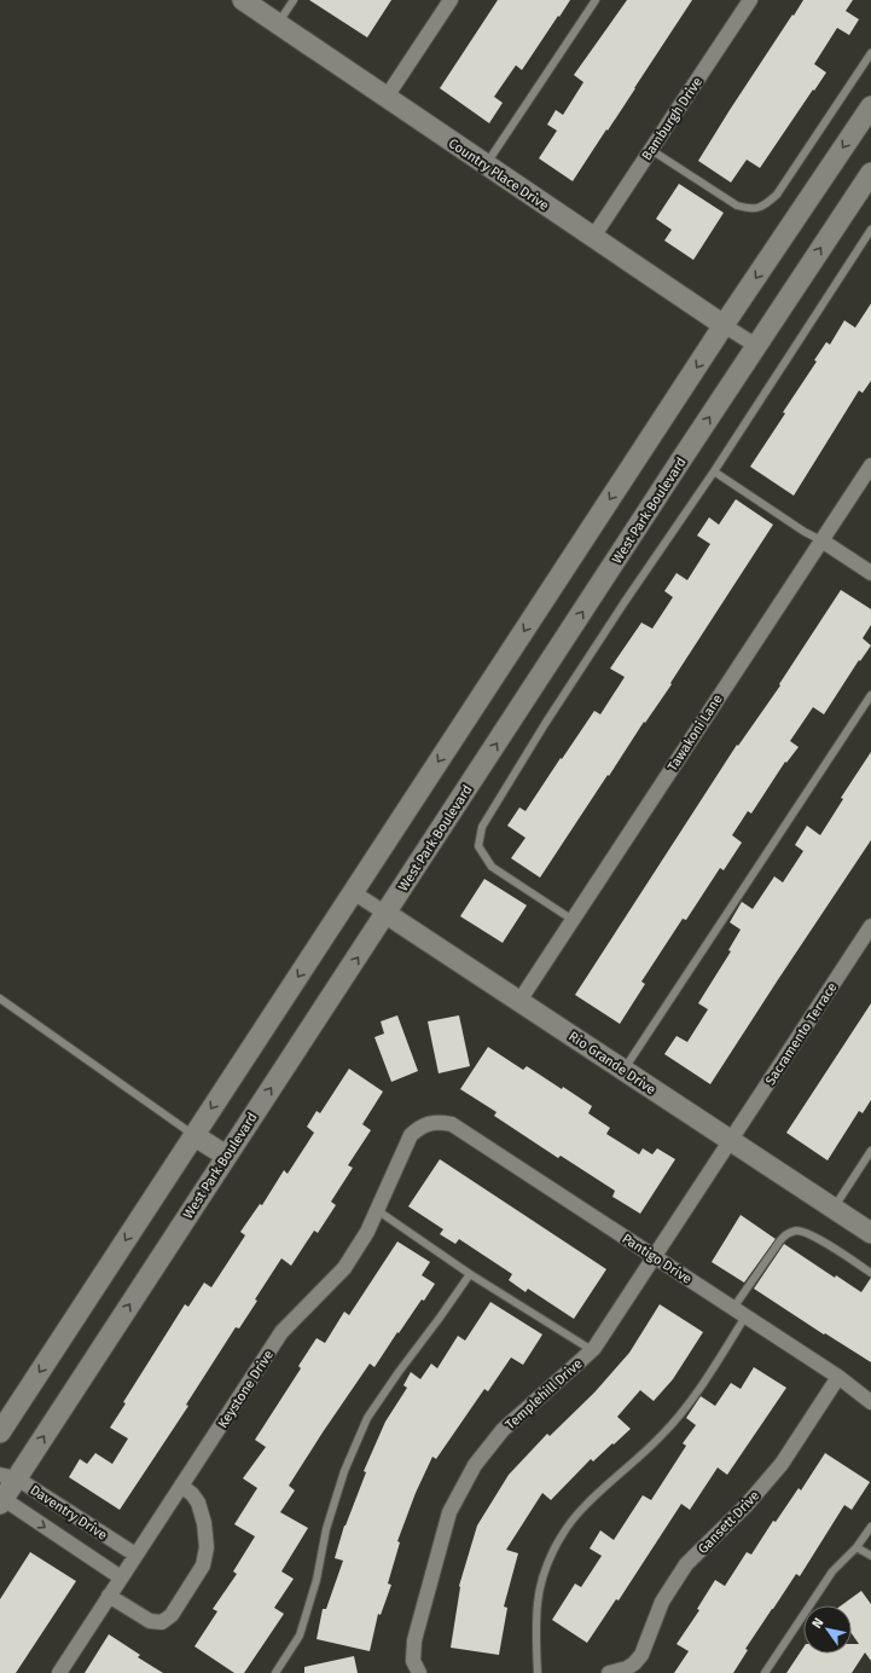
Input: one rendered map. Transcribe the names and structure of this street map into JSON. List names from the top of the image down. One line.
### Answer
{"streets":{"main road":["Country Place Drive","West Park Boulevard","Rio Grande Drive"],"street":["Bamburgh Drive","Tawakoni Lane","Sacramento Terrace","Pantigo Drive","Keystone Drive","Templehill Drive","Daventry Drive","Gansett Drive"]},"crossings":[["Bamburgh Drive","Country Place Drive"],["Country Place Drive","West Park Boulevard"],["West Park Boulevard","Rio Grande Drive"],["West Park Boulevard","Daventry Drive"],["Tawakoni Lane","Rio Grande Drive"],["Sacramento Terrace","Rio Grande Drive"],["Sacramento Terrace","Templehill Drive"],["Rio Grande Drive","Templehill Drive"],["Pantigo Drive","Keystone Drive"],["Pantigo Drive","Templehill Drive"],["Pantigo Drive","Gansett Drive"],["Keystone Drive","Daventry Drive"]],"north":"top left"}
